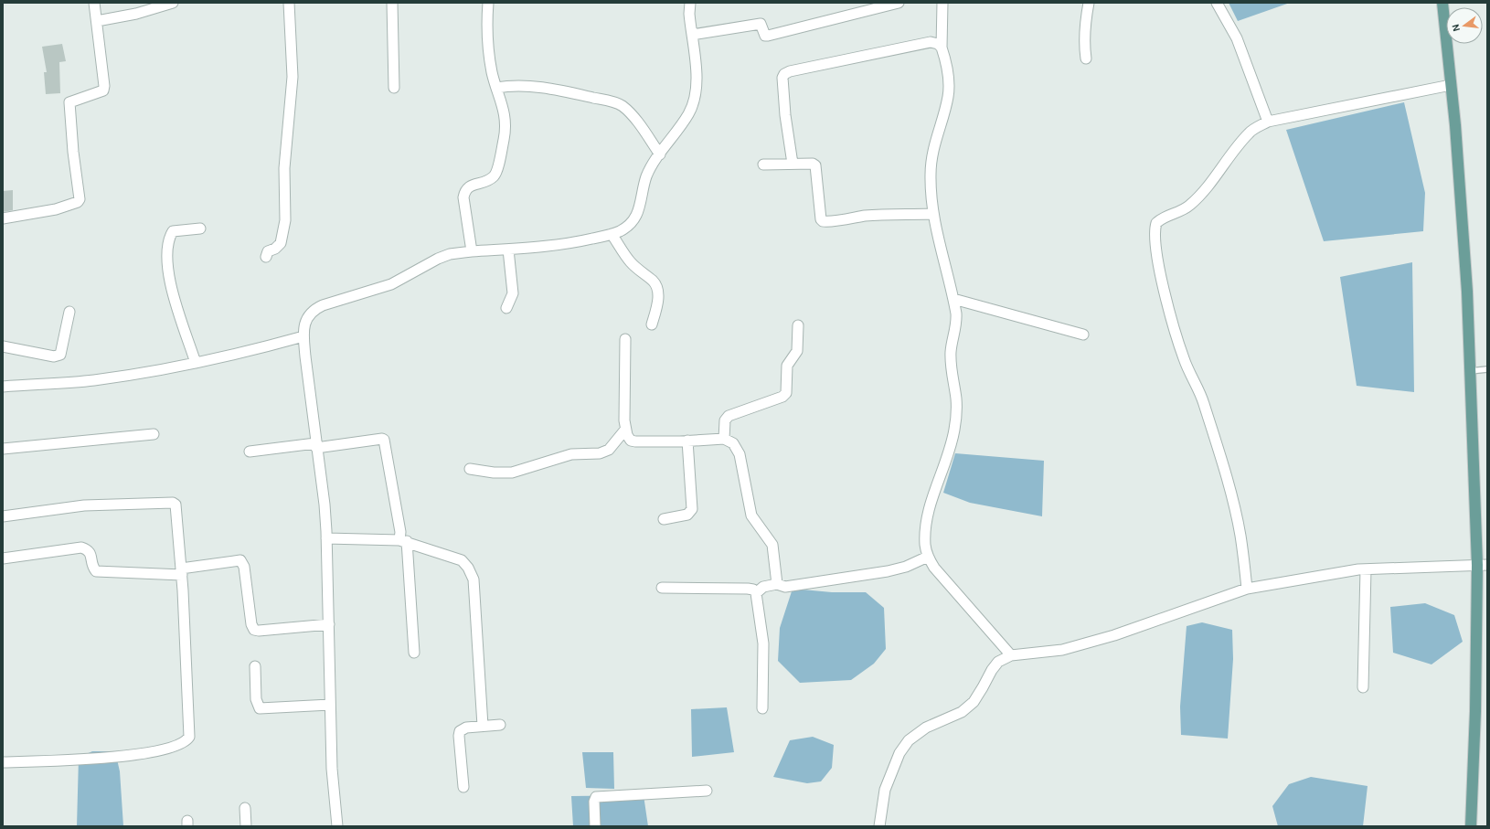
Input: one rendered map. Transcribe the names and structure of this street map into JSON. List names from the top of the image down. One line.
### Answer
{"north":"left"}
